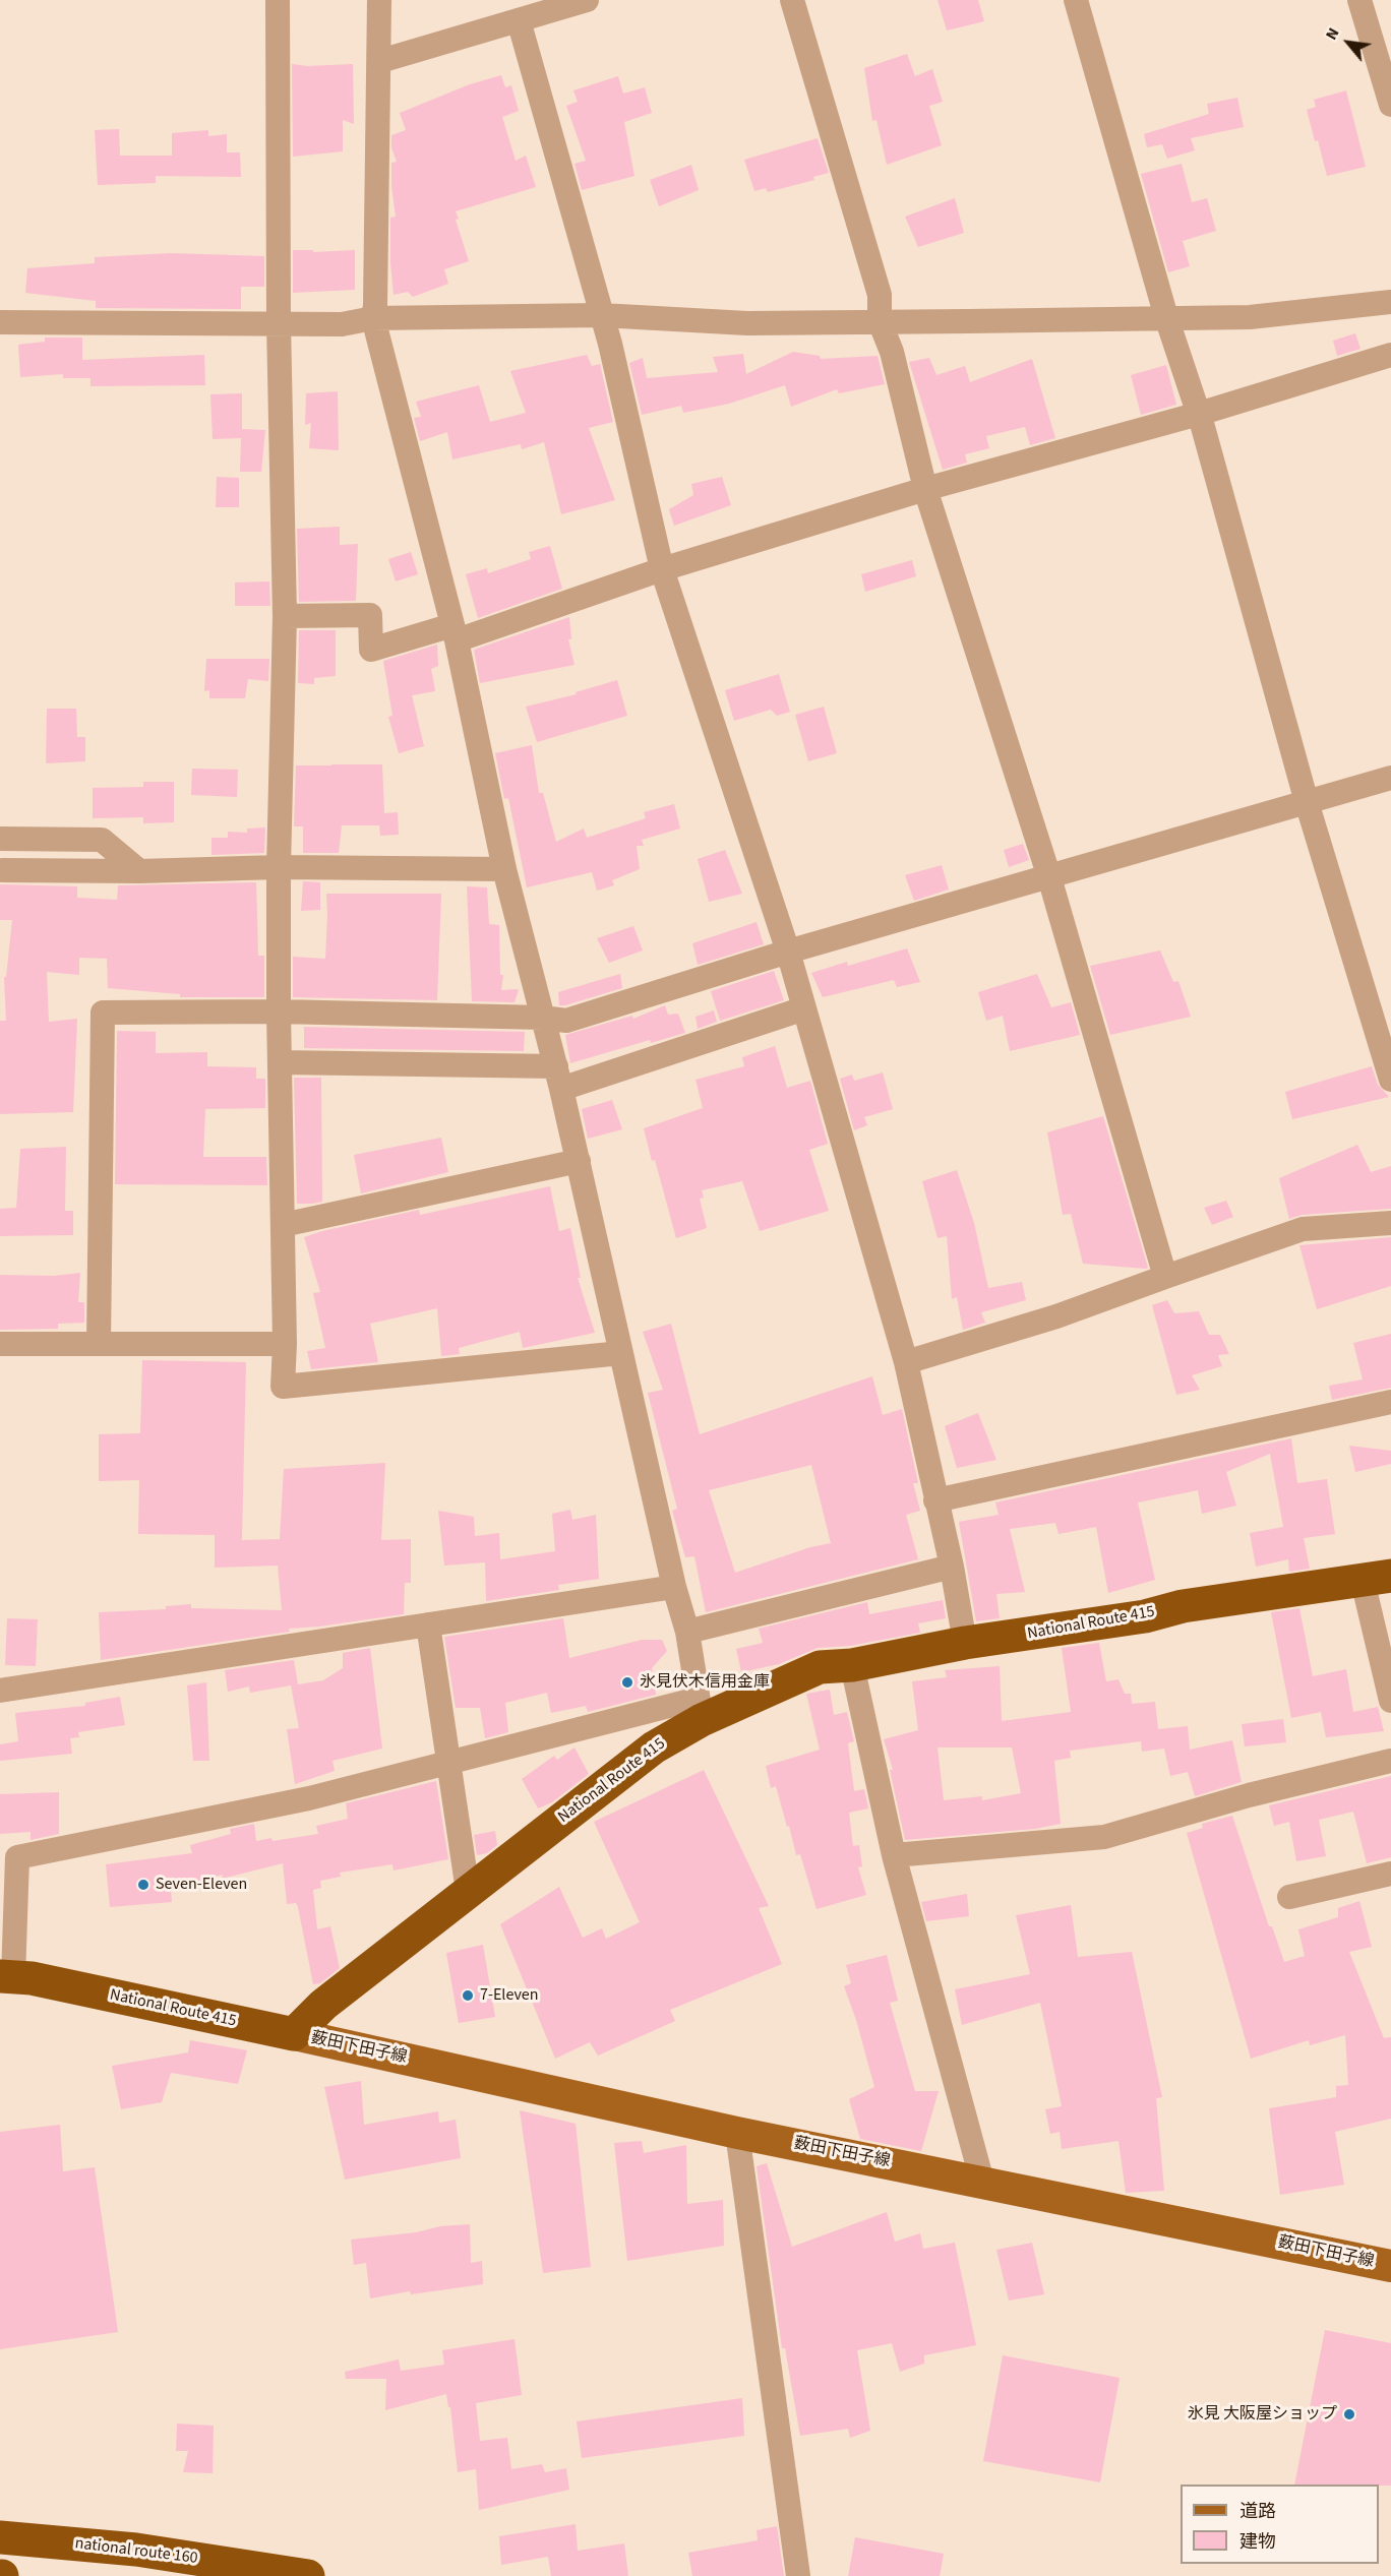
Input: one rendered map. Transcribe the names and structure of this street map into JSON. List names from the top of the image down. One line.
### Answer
{"streets":{"highway":["National Route 415","national route 160"],"main road":["薮田下田子線"]},"crossings":[["National Route 415","薮田下田子線"]],"places":["氷見伏木信用金庫","Seven-Eleven","7-Eleven","氷見 大阪屋ショップ"],"legend":["道路","建物"],"north":"top left"}
